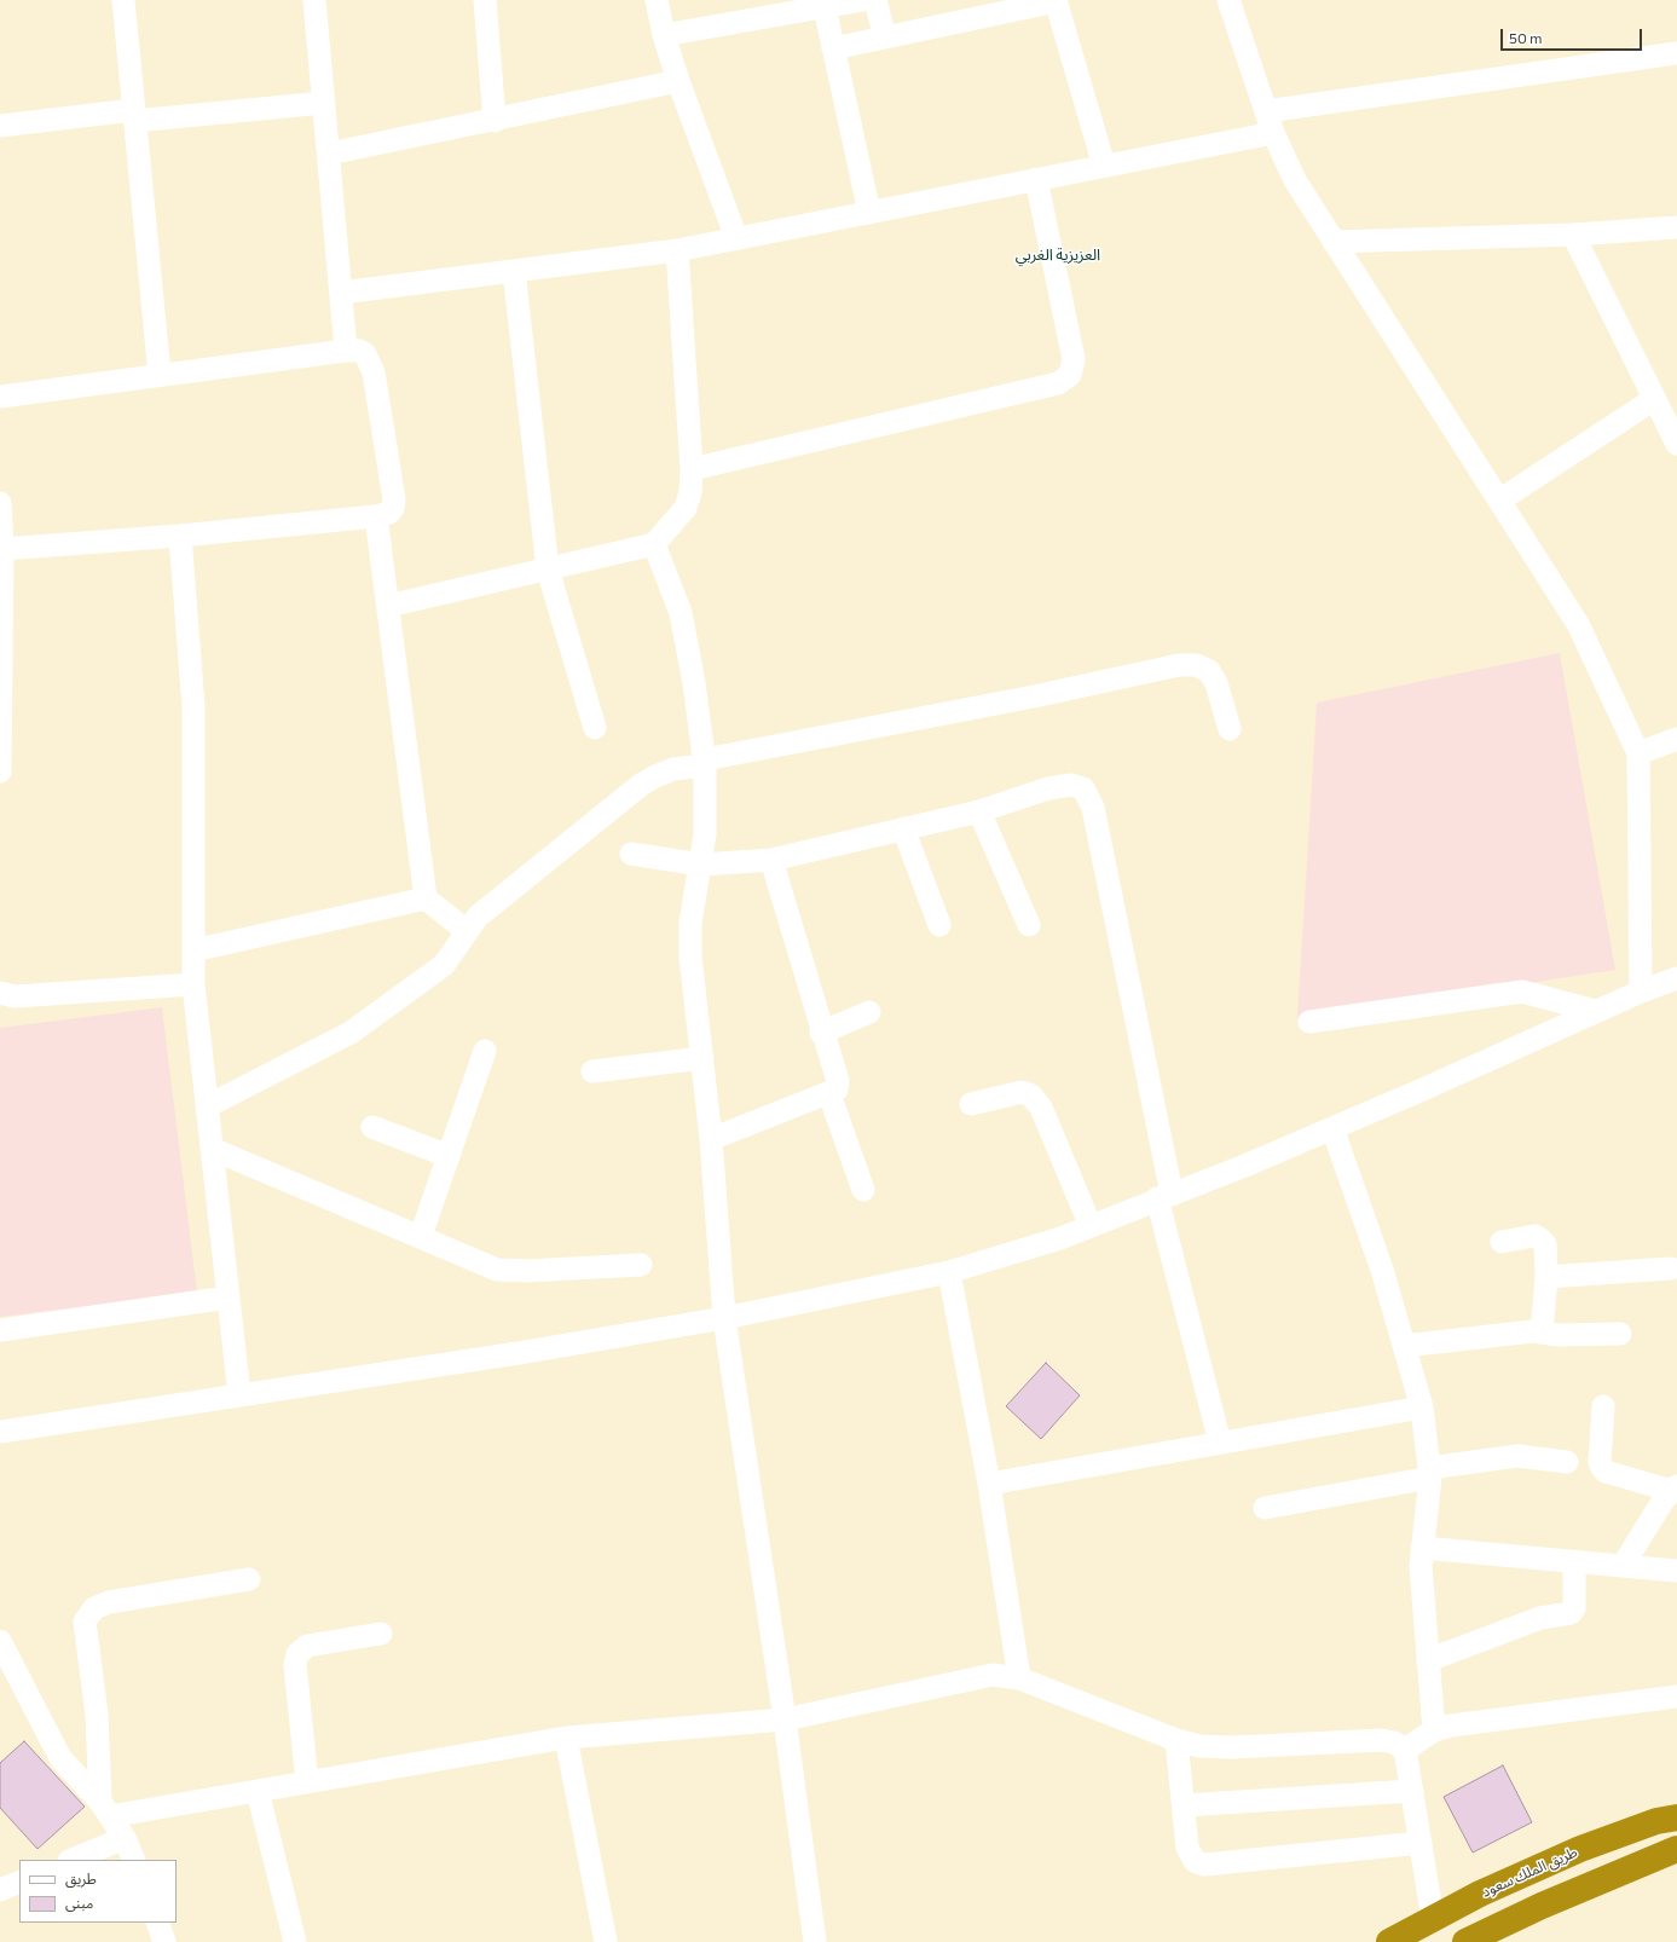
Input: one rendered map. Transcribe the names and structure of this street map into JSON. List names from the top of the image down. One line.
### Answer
{"streets":{"highway":["طريق الملك سعود"]},"districts":["العزيزية الغربي"],"legend":["طريق","مبنى"],"scale_bar":"50 m"}
